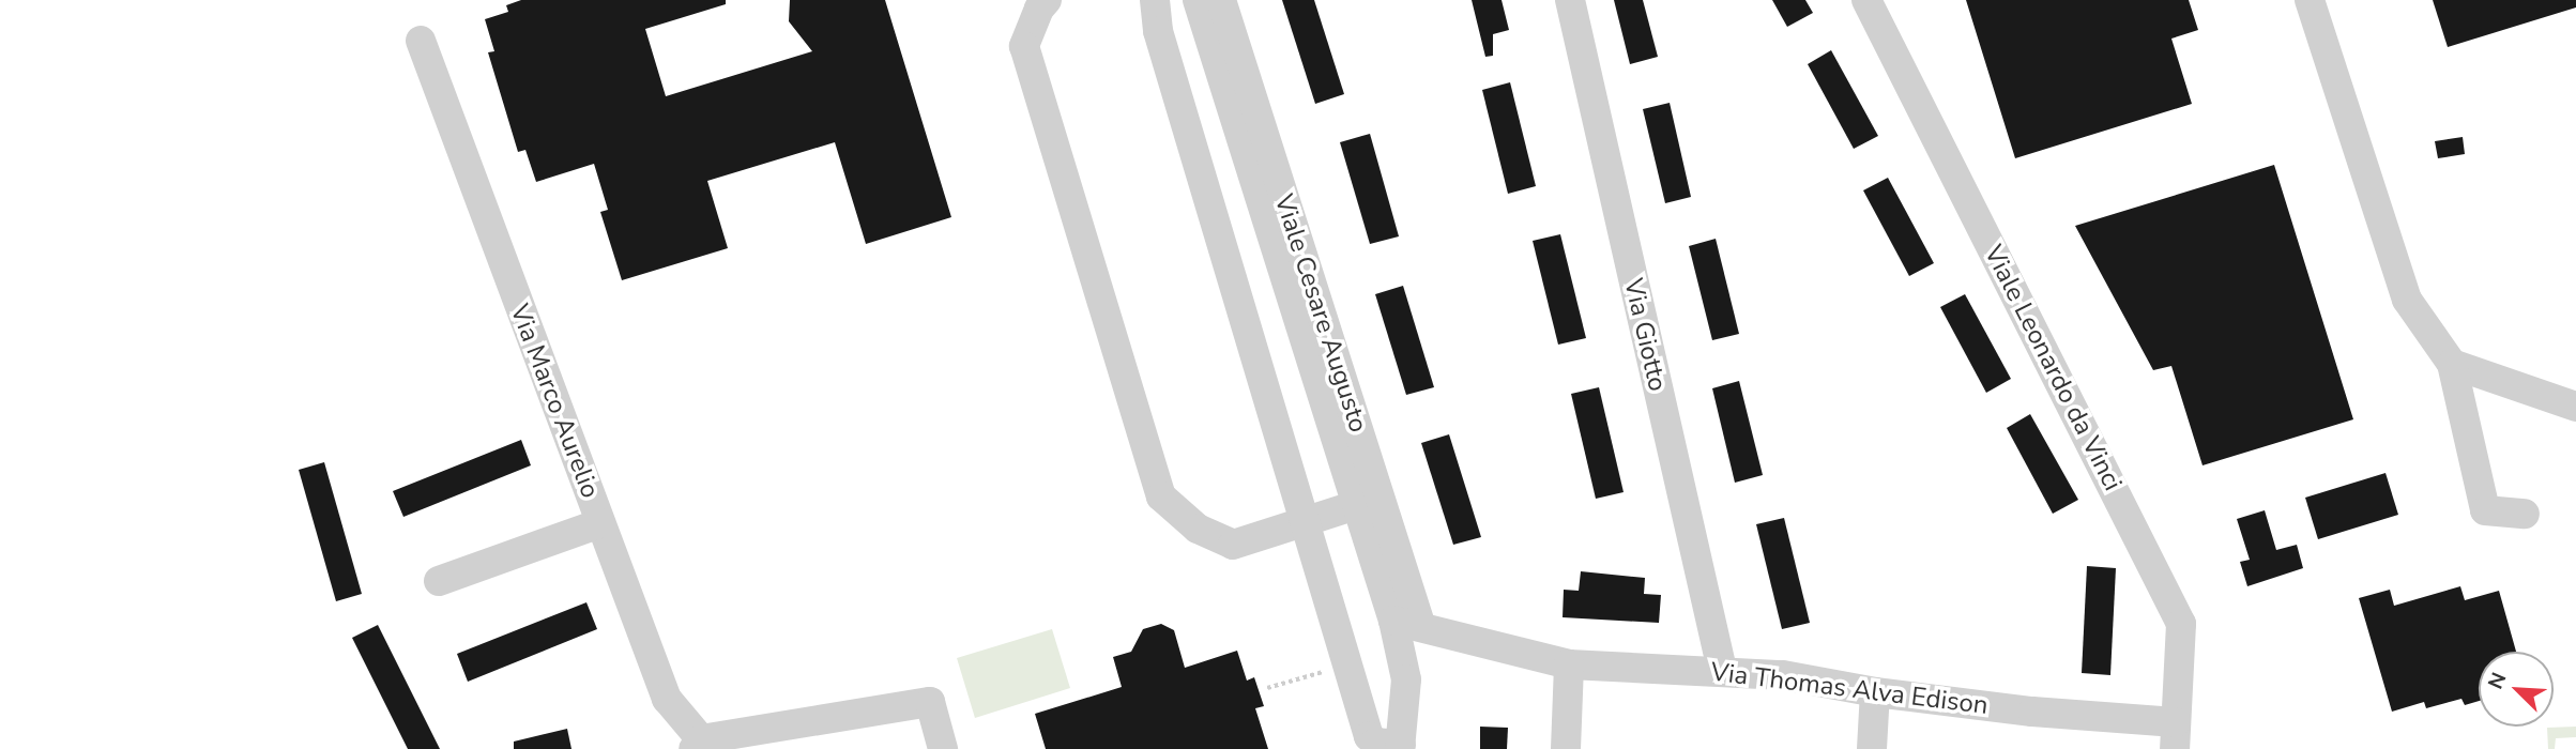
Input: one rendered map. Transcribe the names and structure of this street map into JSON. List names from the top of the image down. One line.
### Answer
{"streets":{"street":["Viale Cesare Augusto","Via Giotto","Viale Leonardo da Vinci","Via Marco Aurelio","Via Thomas Alva Edison"]},"crossings":[["Viale Cesare Augusto","Via Thomas Alva Edison"],["Via Giotto","Via Thomas Alva Edison"],["Viale Leonardo da Vinci","Via Thomas Alva Edison"]],"north":"top left"}
